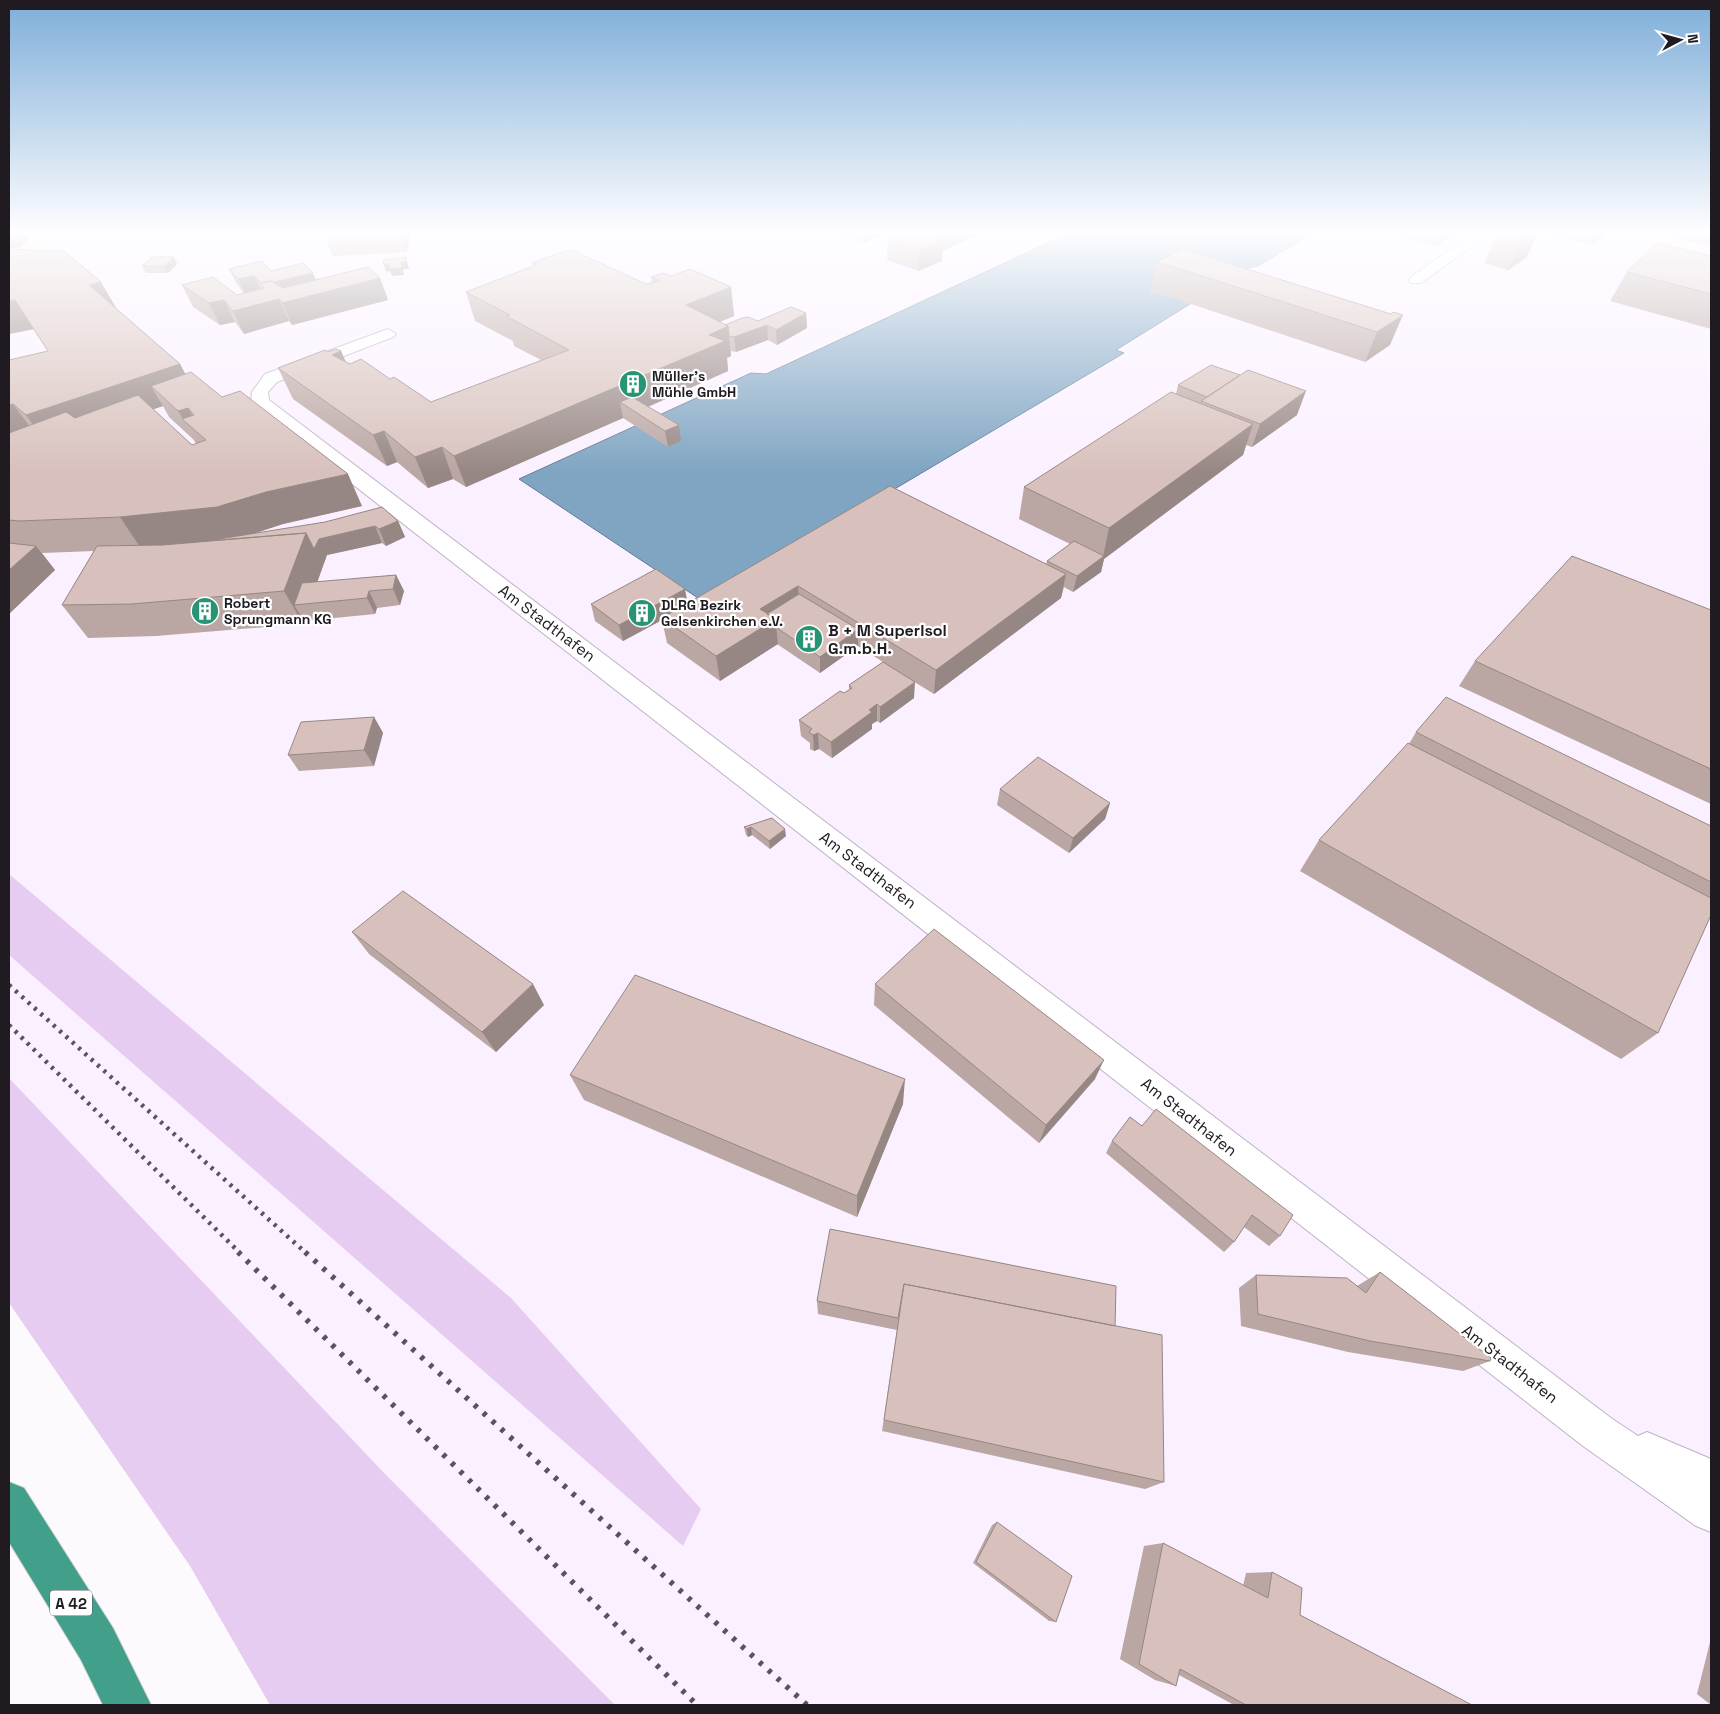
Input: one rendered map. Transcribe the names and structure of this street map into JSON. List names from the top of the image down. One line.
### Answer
{"streets":{"highway":["A 42"],"street":["Am Stadthafen"]},"places":{"building":["Müller's Mühle GmbH","Robert Sprungmann KG","DLRG Bezirk Gelsenkirchen e.V.","B + M SuperIsol G.m.b.H."]},"north":"right"}
